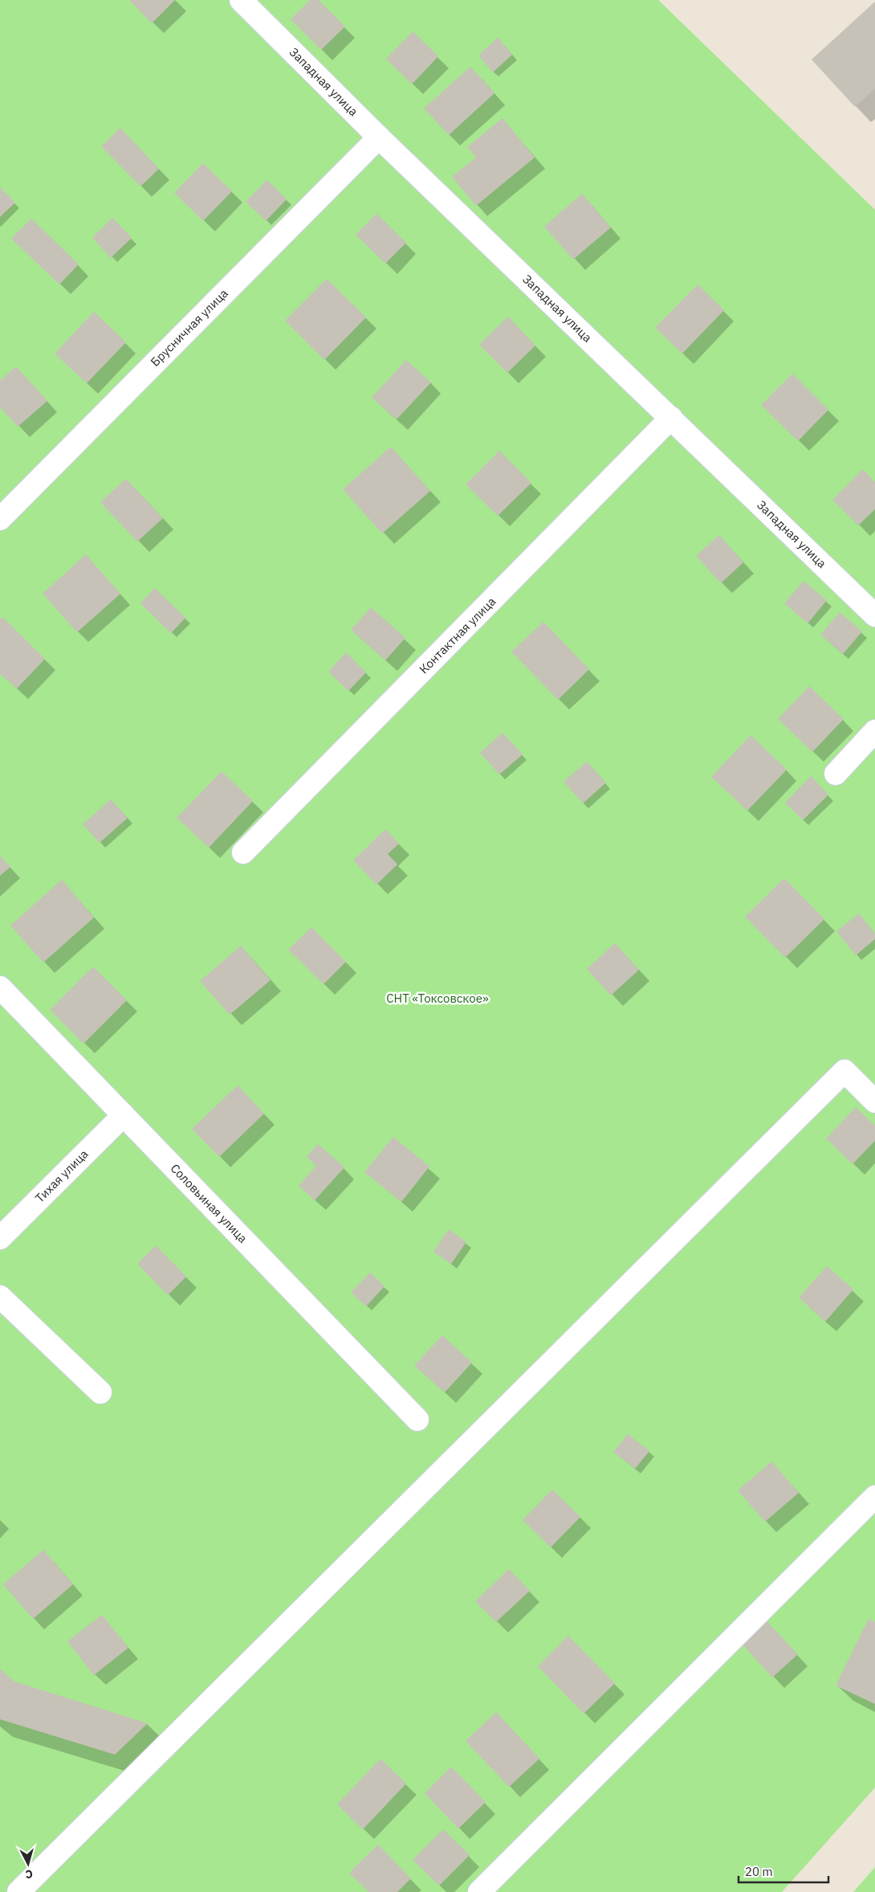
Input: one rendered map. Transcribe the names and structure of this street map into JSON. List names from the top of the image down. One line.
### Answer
{"streets":{"street":["Западная улица","Брусничная улица","Контактная улица","Тихая улица","Соловьиная улица"]},"crossings":[["Западная улица","Брусничная улица"],["Западная улица","Контактная улица"],["Тихая улица","Соловьиная улица"]],"parks":["СНТ «Токсовское»"],"scale_bar":"20 m","north":"bottom"}
